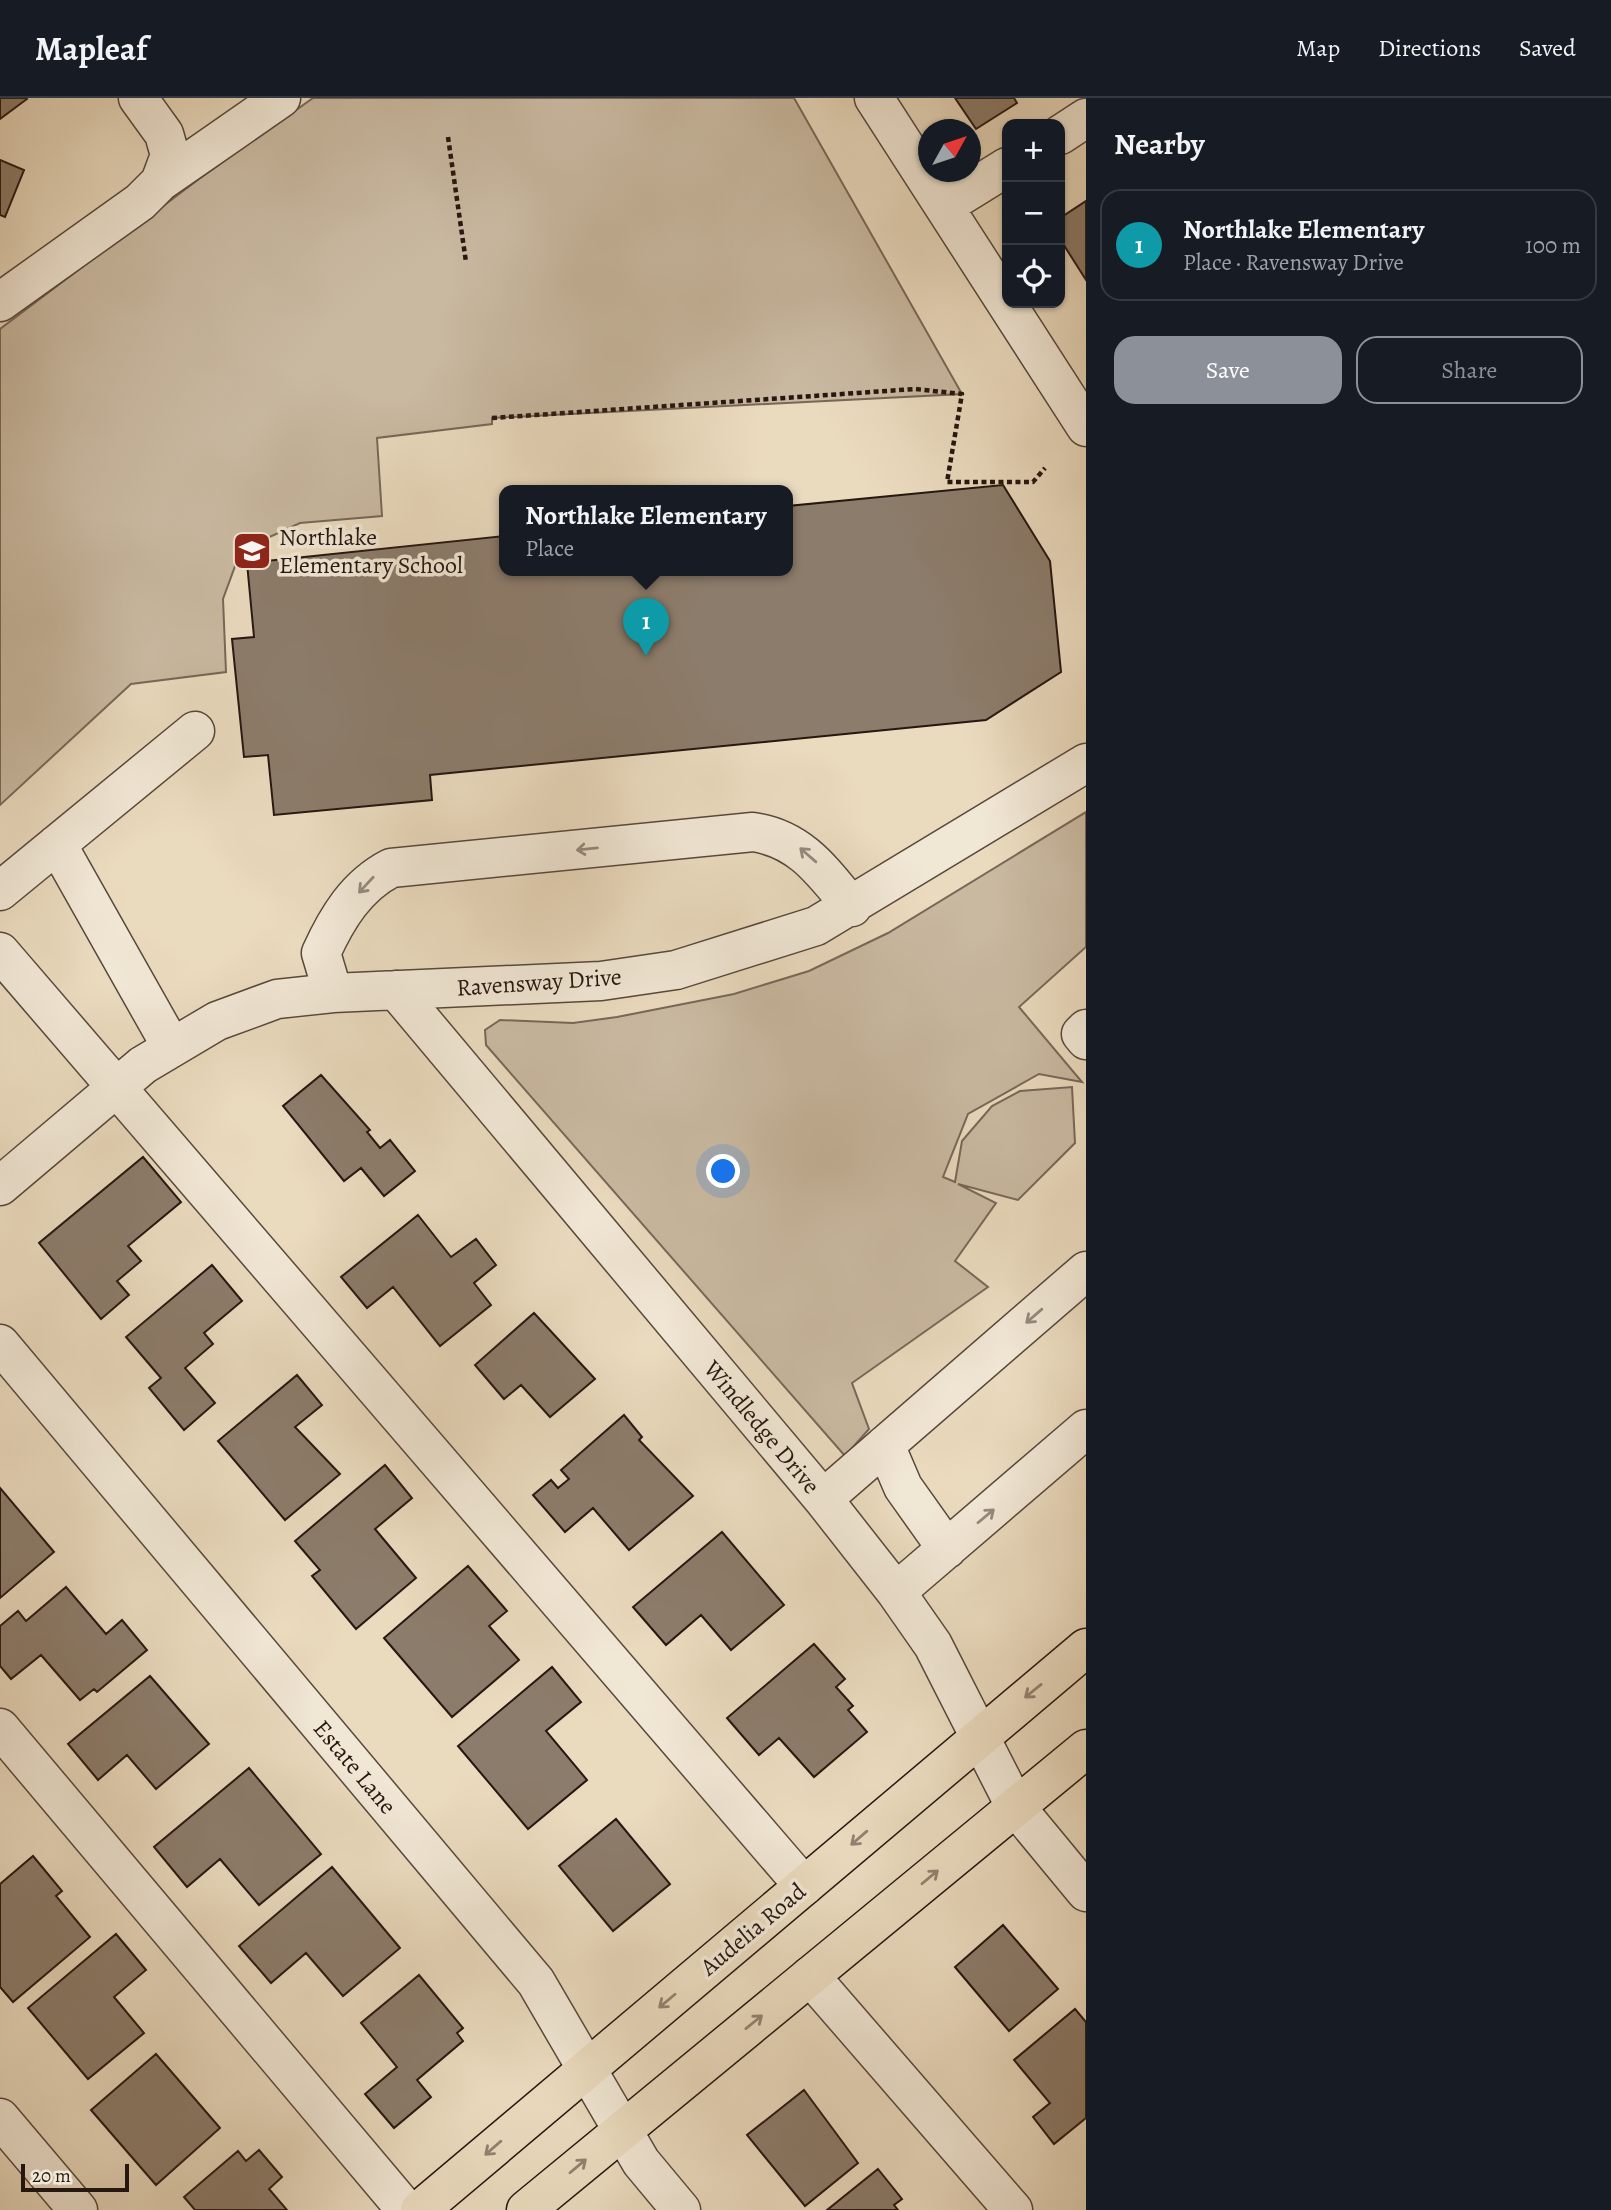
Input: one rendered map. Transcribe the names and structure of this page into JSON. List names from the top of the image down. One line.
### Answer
{"streets":{"main road":["Audelia Road"],"street":["Ravensway Drive","Windledge Drive","Estate Lane"]},"crossings":[["Ravensway Drive","Windledge Drive"],["Windledge Drive","Audelia Road"],["Estate Lane","Audelia Road"]],"places":{"school or university":["Northlake Elementary School"]},"scale_bar":"20 m","north":"top right","page":{"header":"Mapleaf","nav":["Map","Directions","Saved"],"heading":"Nearby","map_buttons":["+","−"],"list":[{"mark":"1","name":"Northlake Elementary","note":"Place · Ravensway Drive","value":"100 m"}],"buttons":["Save","Share"],"popup":["Northlake Elementary","Place"],"pins":"1","scale":"20 m"}}
